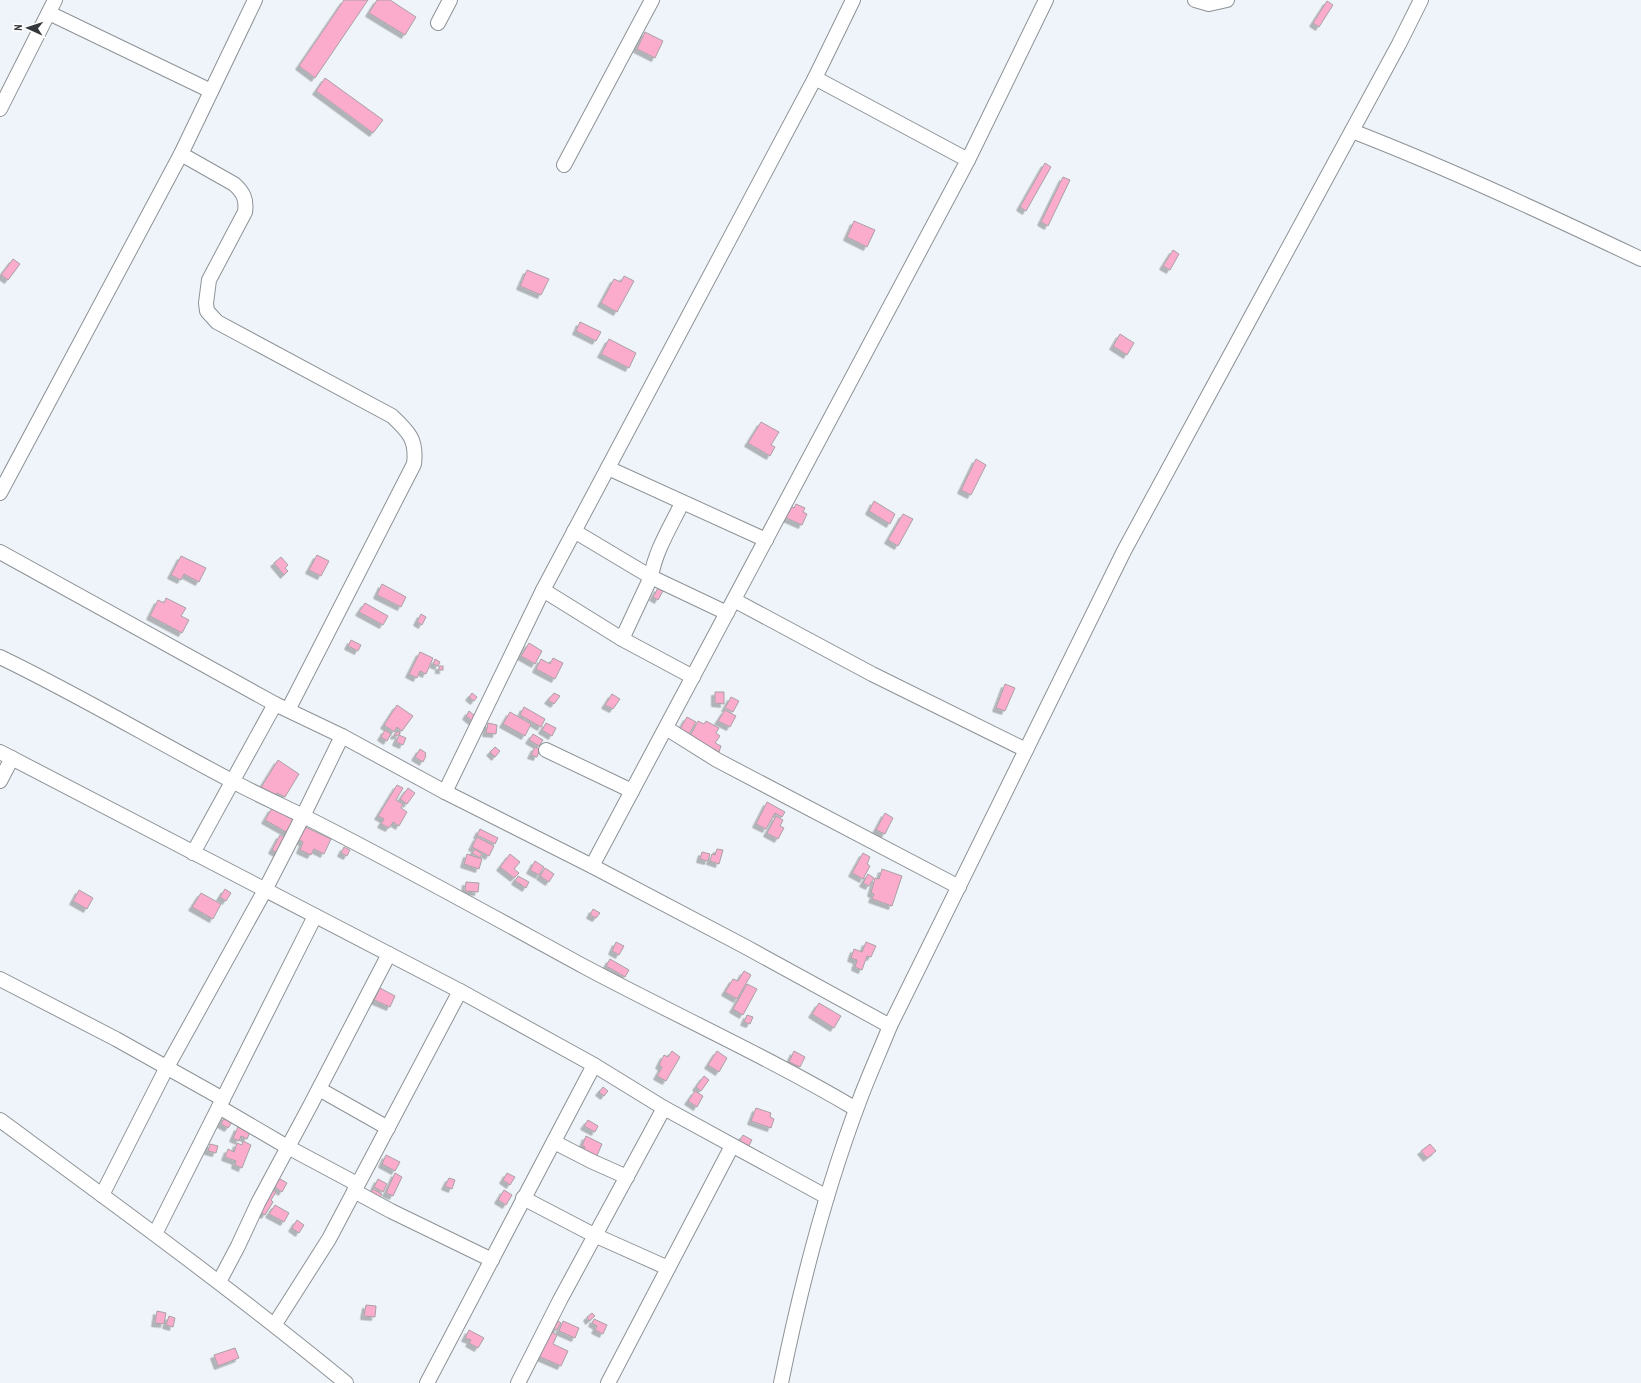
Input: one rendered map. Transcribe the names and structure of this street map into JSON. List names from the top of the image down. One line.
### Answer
{"north":"left"}
